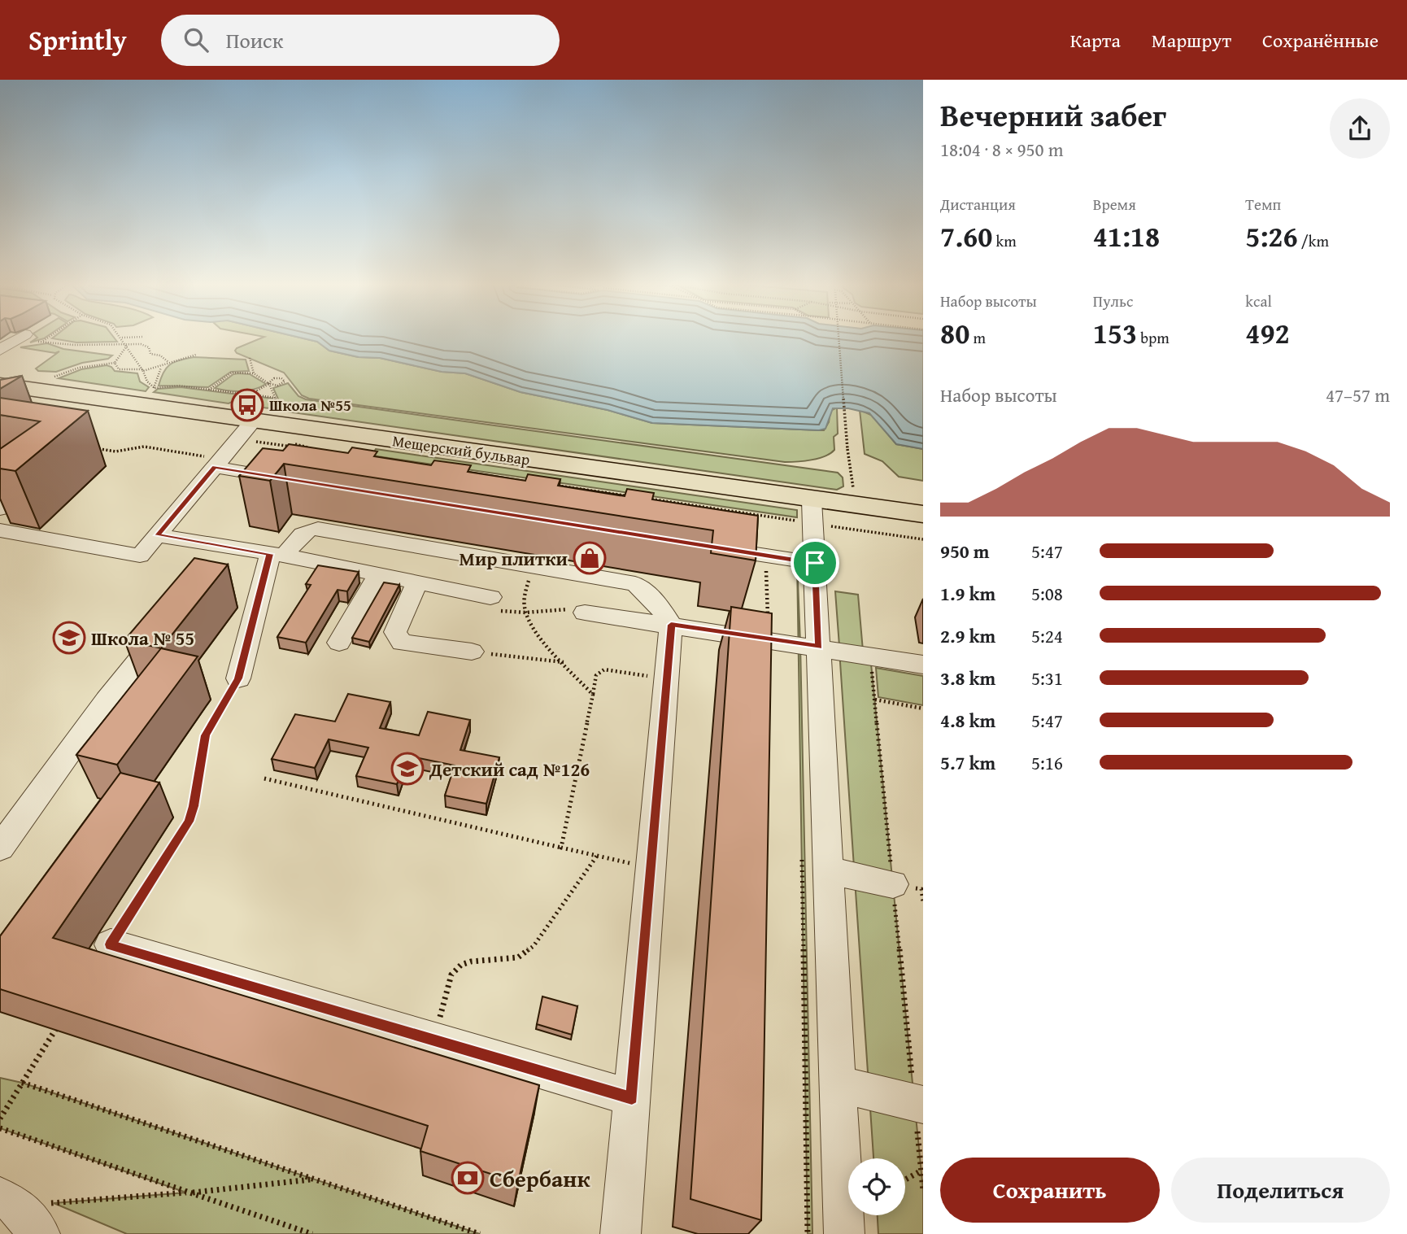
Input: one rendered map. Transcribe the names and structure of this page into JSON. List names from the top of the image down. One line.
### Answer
{"streets":{"main road":["Мещерский бульвар"]},"places":{"bus stop":["Школа №55"],"shop":["Мир плитки"],"school or university":["Школа № 55","Детский сад №126"],"bank":["Сбербанк"]},"page":{"header":"Sprintly","search":"Поиск","nav":["Карта","Маршрут","Сохранённые"],"heading":["Вечерний забег","18:04 · 8 × 950 m"],"stats":[["Дистанция","7.60 km"],["Время","41:18"],["Темп","5:26 /km"],["Набор высоты","80 m"],["Пульс","153 bpm"],["kcal","492"]],"chart":["Набор высоты","47–57 m"],"list":[{"name":"950 m","note":"5:47"},{"name":"1.9 km","note":"5:08"},{"name":"2.9 km","note":"5:24"},{"name":"3.8 km","note":"5:31"},{"name":"4.8 km","note":"5:47"},{"name":"5.7 km","note":"5:16"}],"buttons":["Сохранить","Поделиться"]}}
